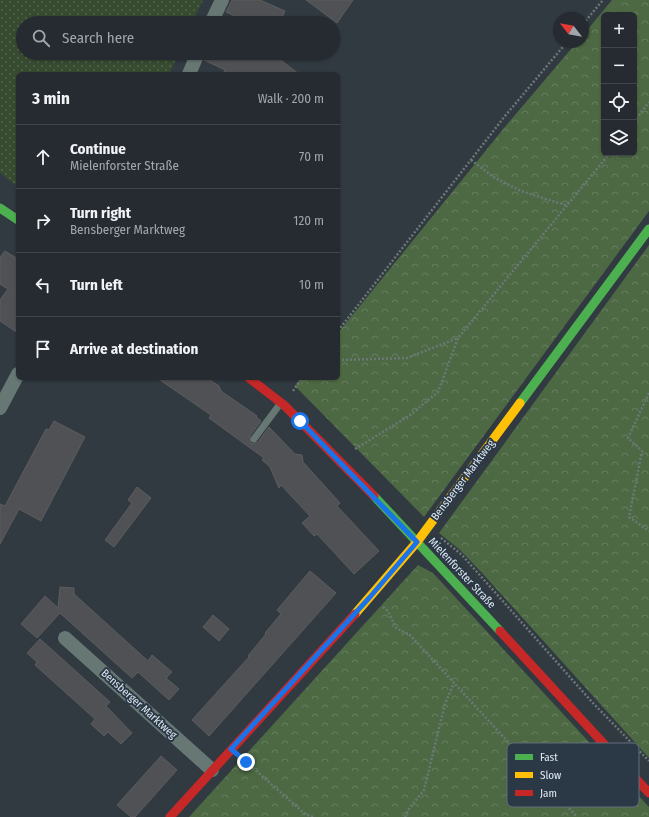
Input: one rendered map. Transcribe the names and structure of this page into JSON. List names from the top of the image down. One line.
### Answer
{"streets":{"street":["Bensberger Marktweg","Mielenforster Straße"]},"crossings":[["Bensberger Marktweg","Mielenforster Straße"]],"legend":["Fast","Slow","Jam"],"north":"top left","page":{"map_buttons":["+","−"],"search":"Search here","heading":["3 min","Walk · 200 m"],"list":[["Continue","Mielenforster Straße","70 m"],["Turn right","Bensberger Marktweg","120 m"],["Turn left","10 m"],"Arrive at destination"]}}
